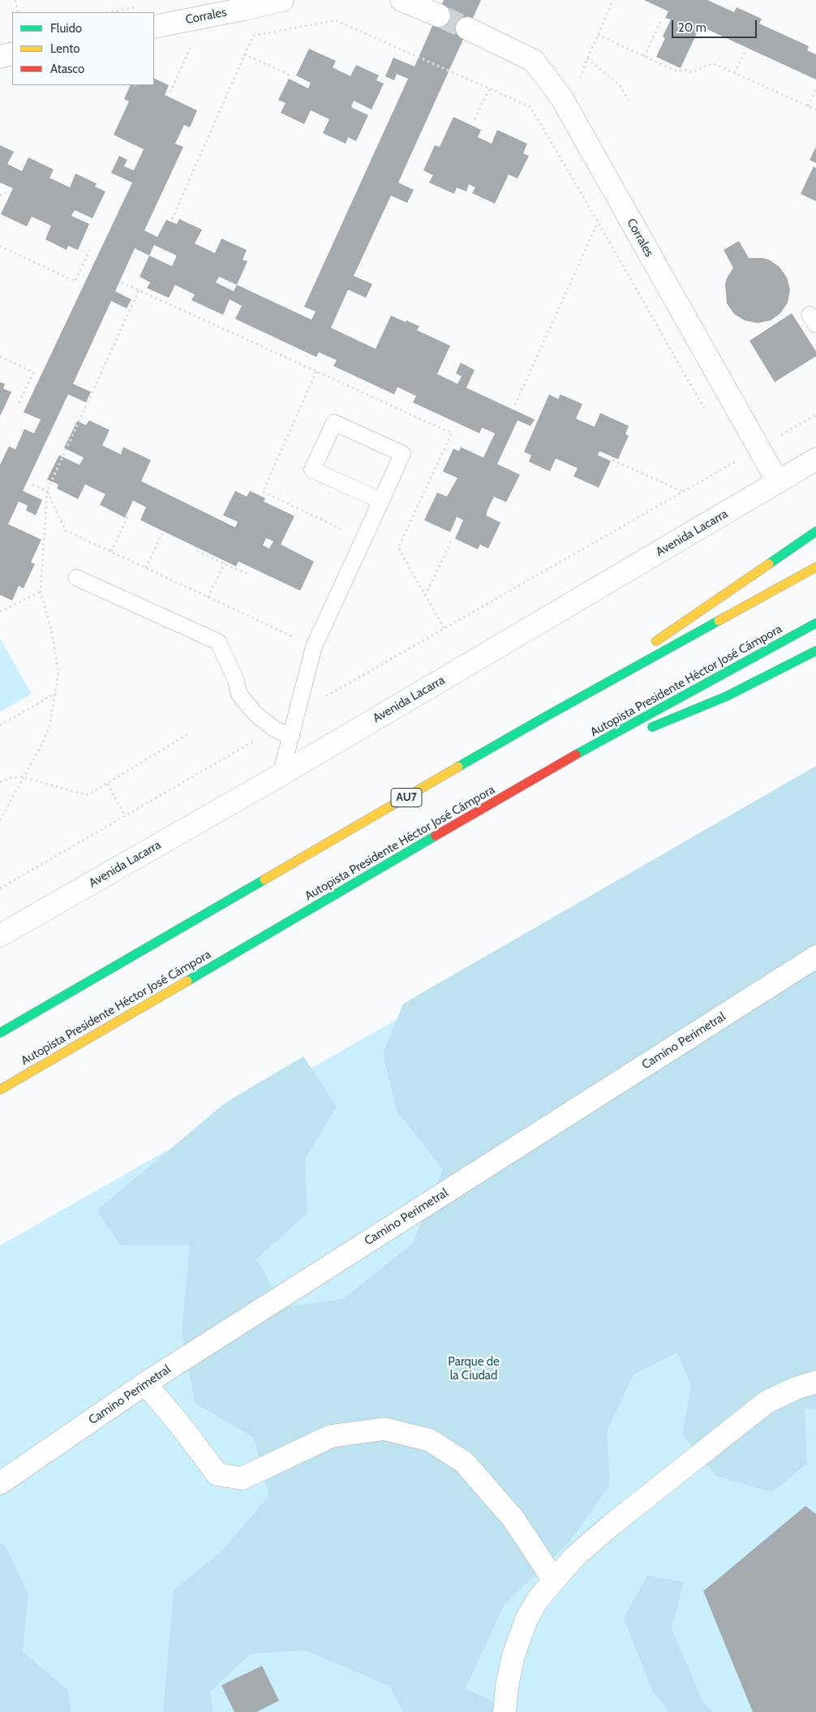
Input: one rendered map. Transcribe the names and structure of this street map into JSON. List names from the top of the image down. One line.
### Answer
{"streets":{"highway":["Autopista Presidente Héctor José Cámpora","AU7"],"street":["Corrales","Avenida Lacarra","Camino Perimetral"]},"crossings":[["Corrales","Avenida Lacarra"]],"parks":["Parque de la Ciudad"],"legend":["Fluido","Lento","Atasco"],"scale_bar":"20 m"}
